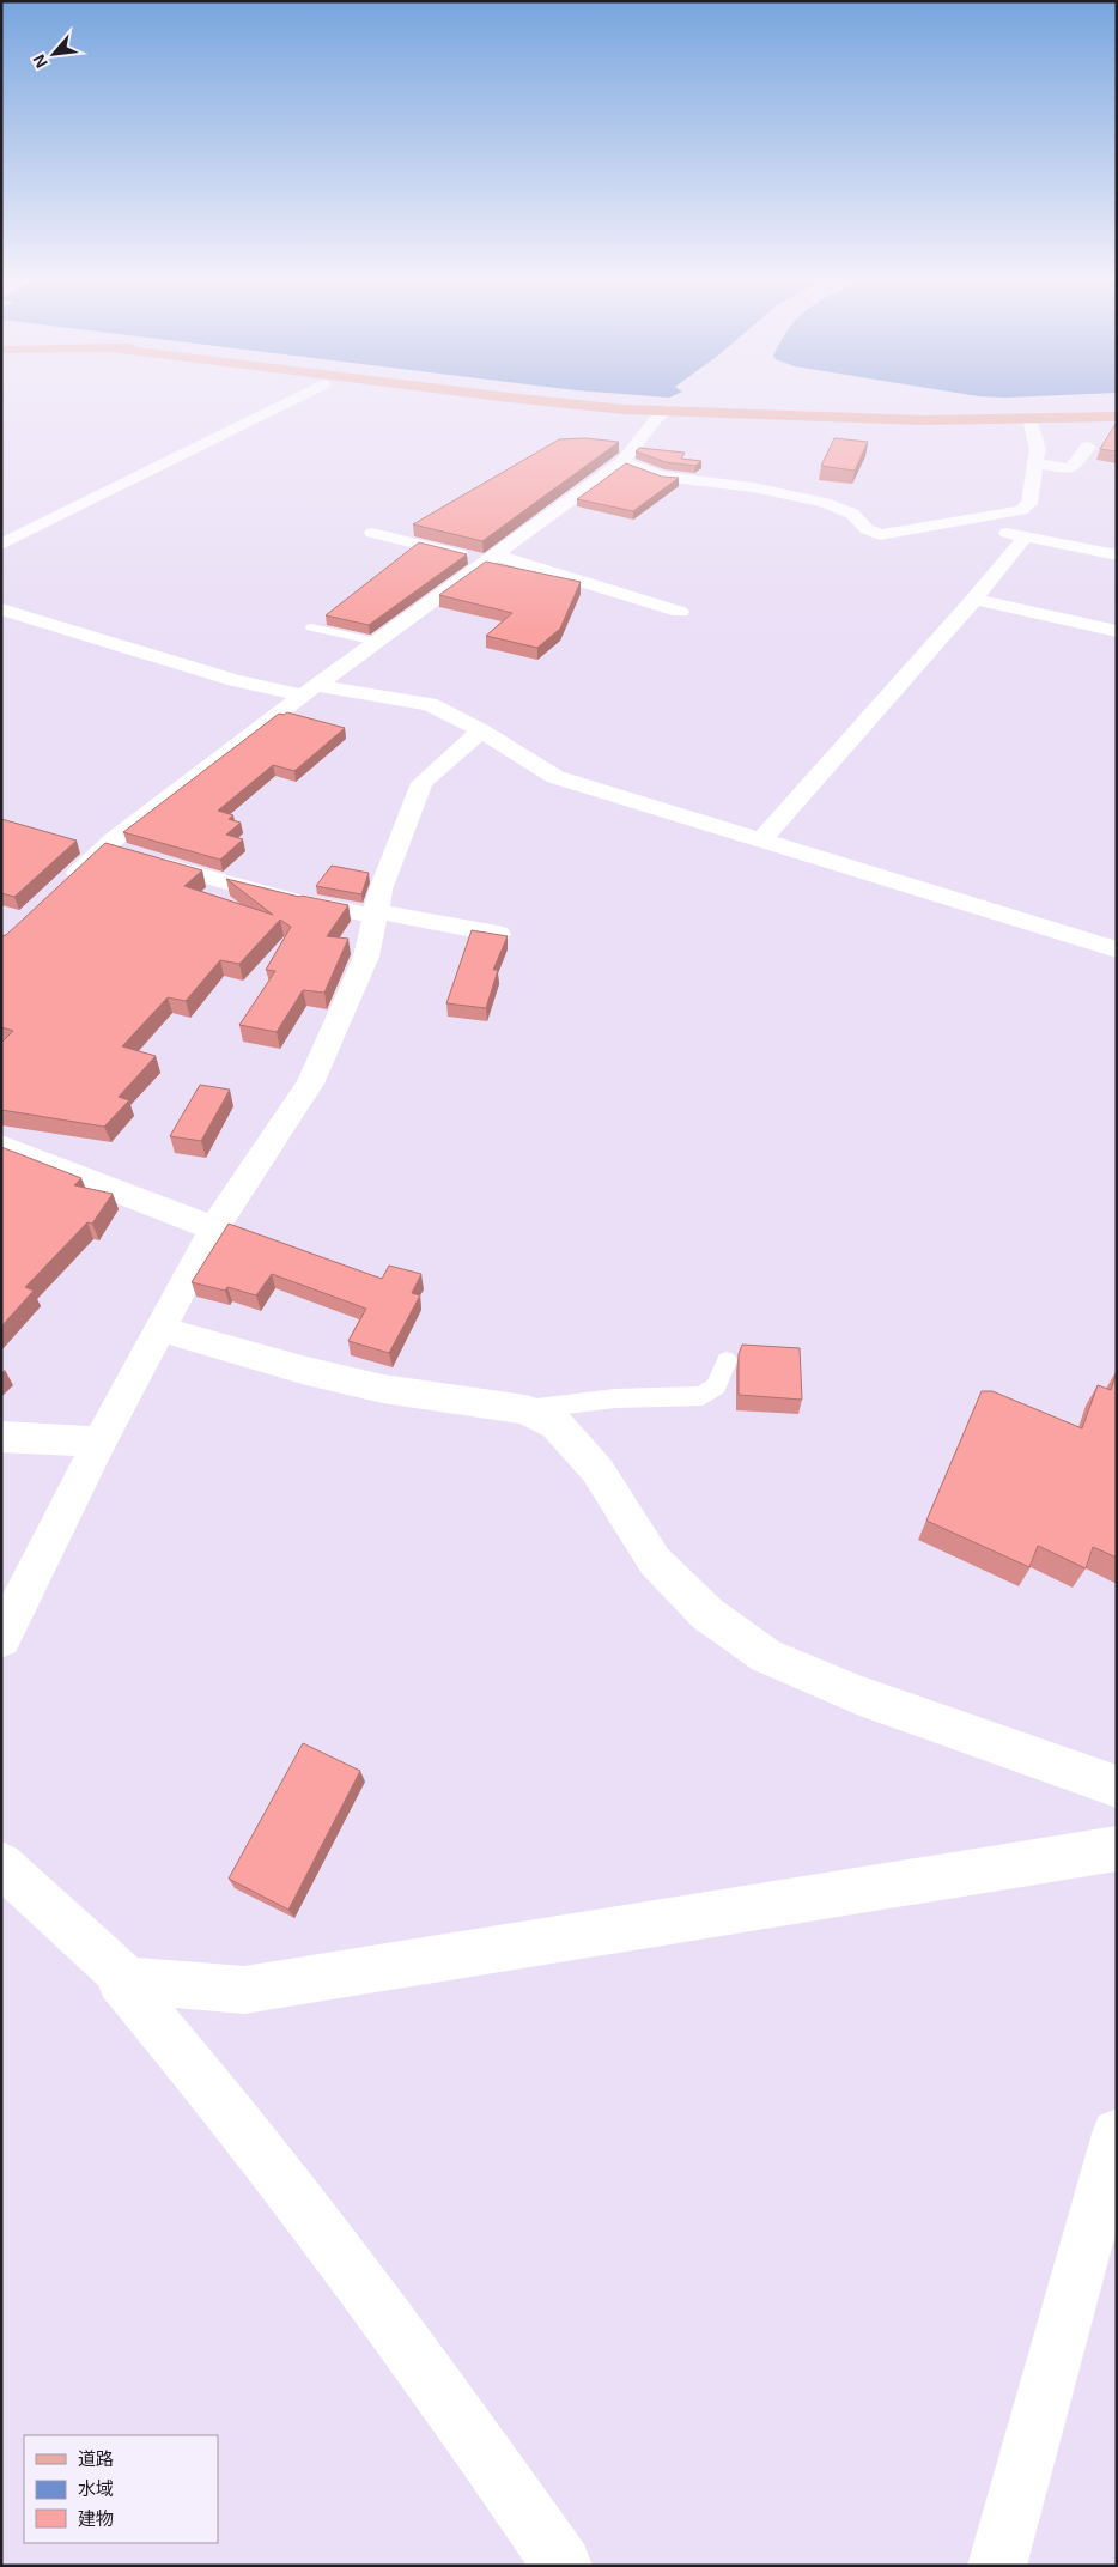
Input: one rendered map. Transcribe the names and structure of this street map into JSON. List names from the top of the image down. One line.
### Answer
{"legend":["道路","水域","建物"],"north":"bottom left"}
